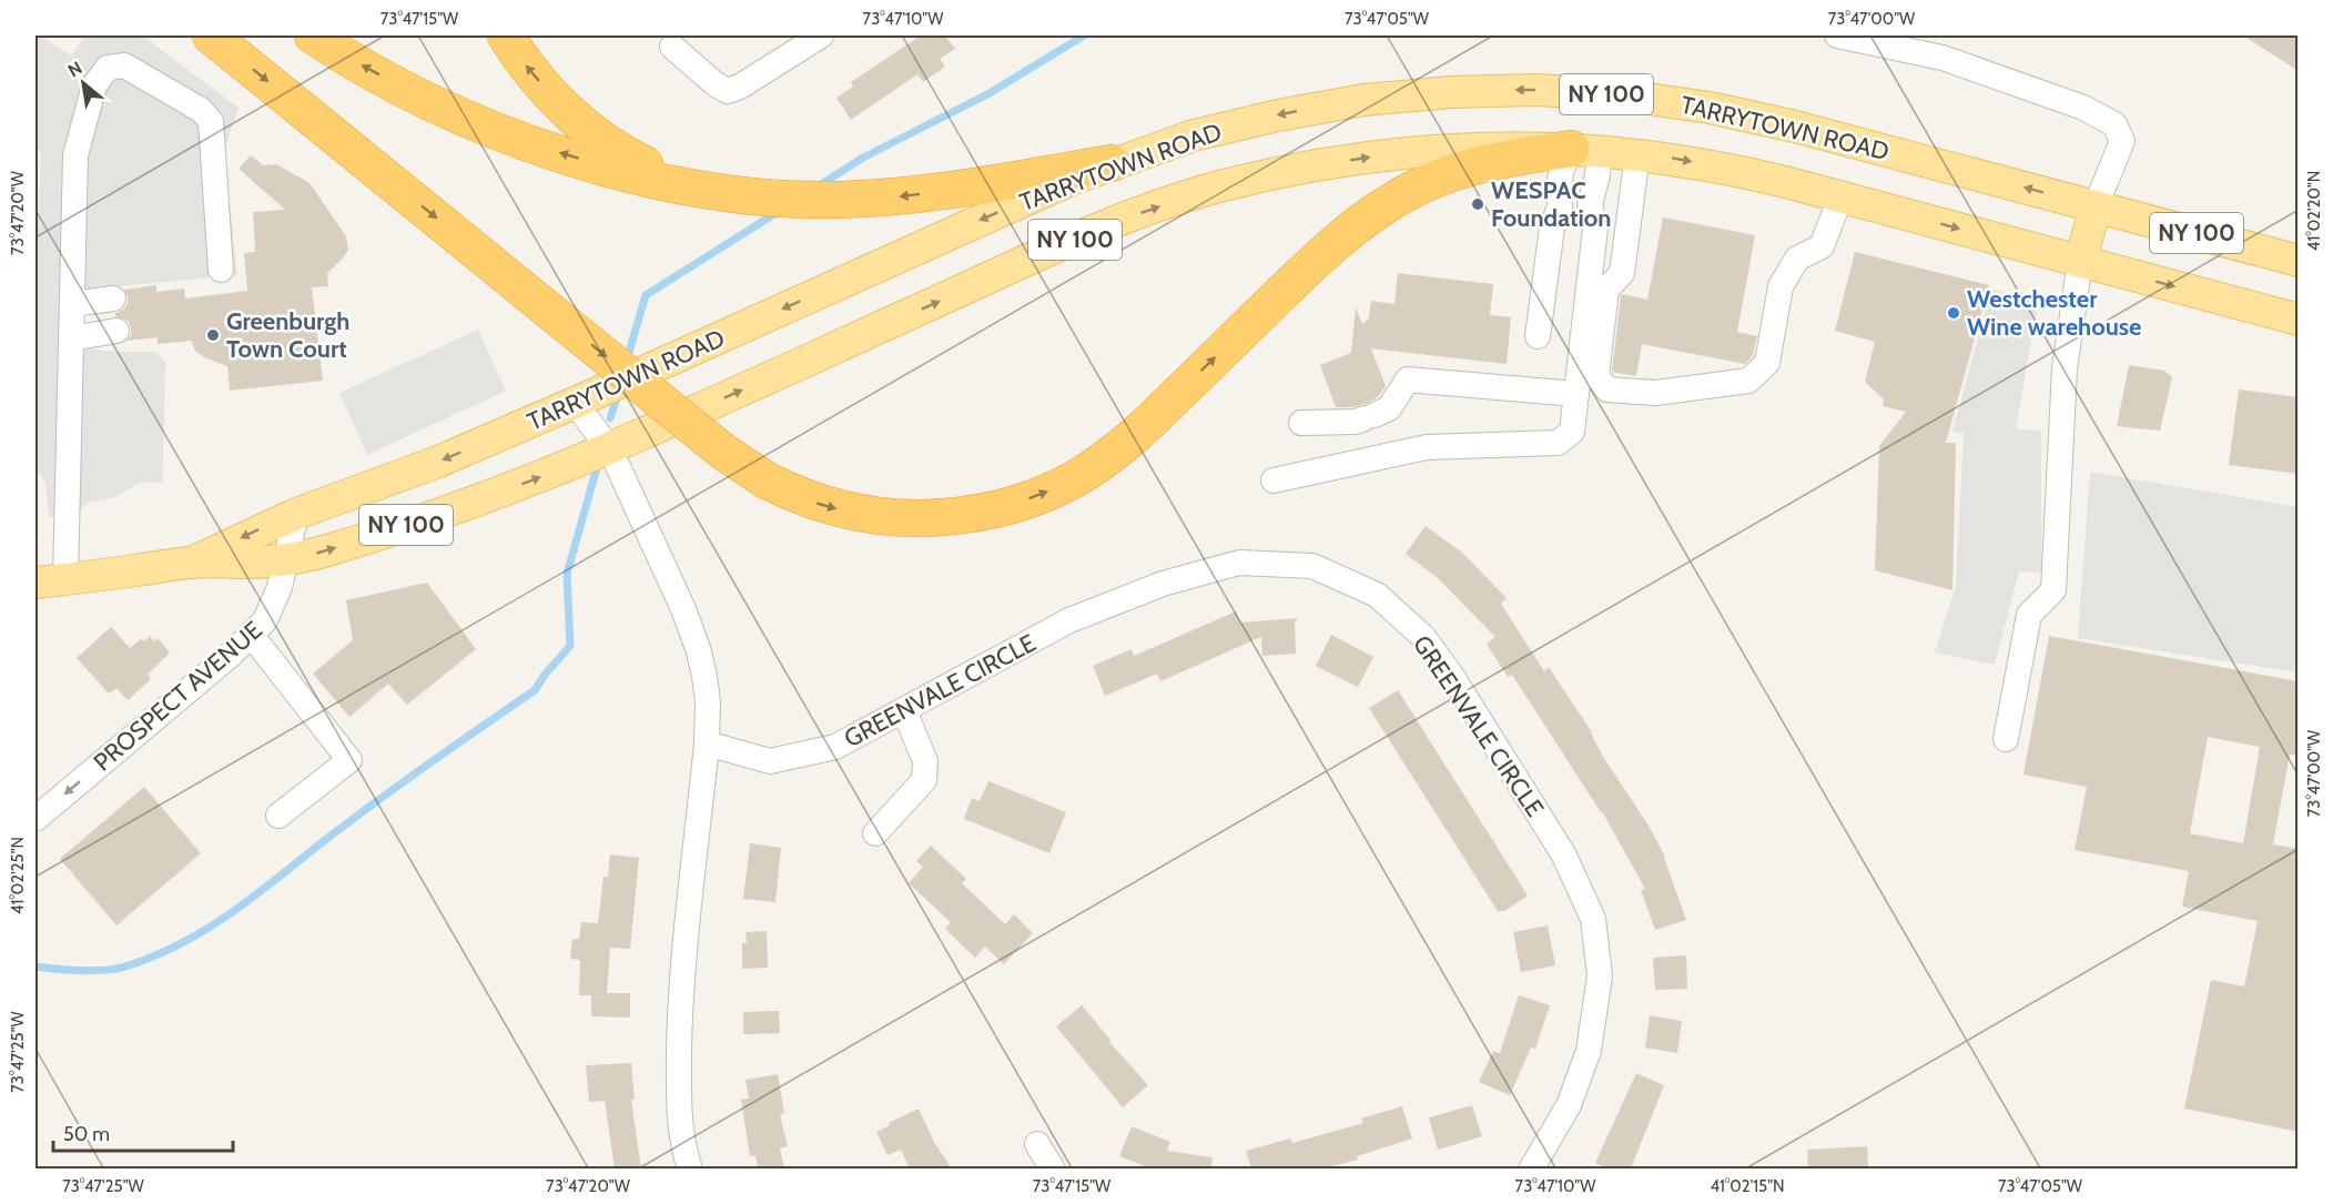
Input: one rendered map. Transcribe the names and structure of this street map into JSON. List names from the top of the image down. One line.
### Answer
{"streets":{"main road":["NY 100","TARRYTOWN ROAD"],"street":["GREENVALE CIRCLE","PROSPECT AVENUE"]},"crossings":[["TARRYTOWN ROAD","PROSPECT AVENUE"]],"one_way":["PROSPECT AVENUE"],"places":["WESPAC Foundation","Westchester Wine warehouse","Greenburgh Town Court"],"scale_bar":"50 m","north":"top left","coordinates":["73°47'15\"W","73°47'10\"W","73°47'05\"W","73°47'00\"W","41°02'20\"N","73°47'20\"W","41°02'25\"N","73°47'25\"W","41°02'15\"N"]}
